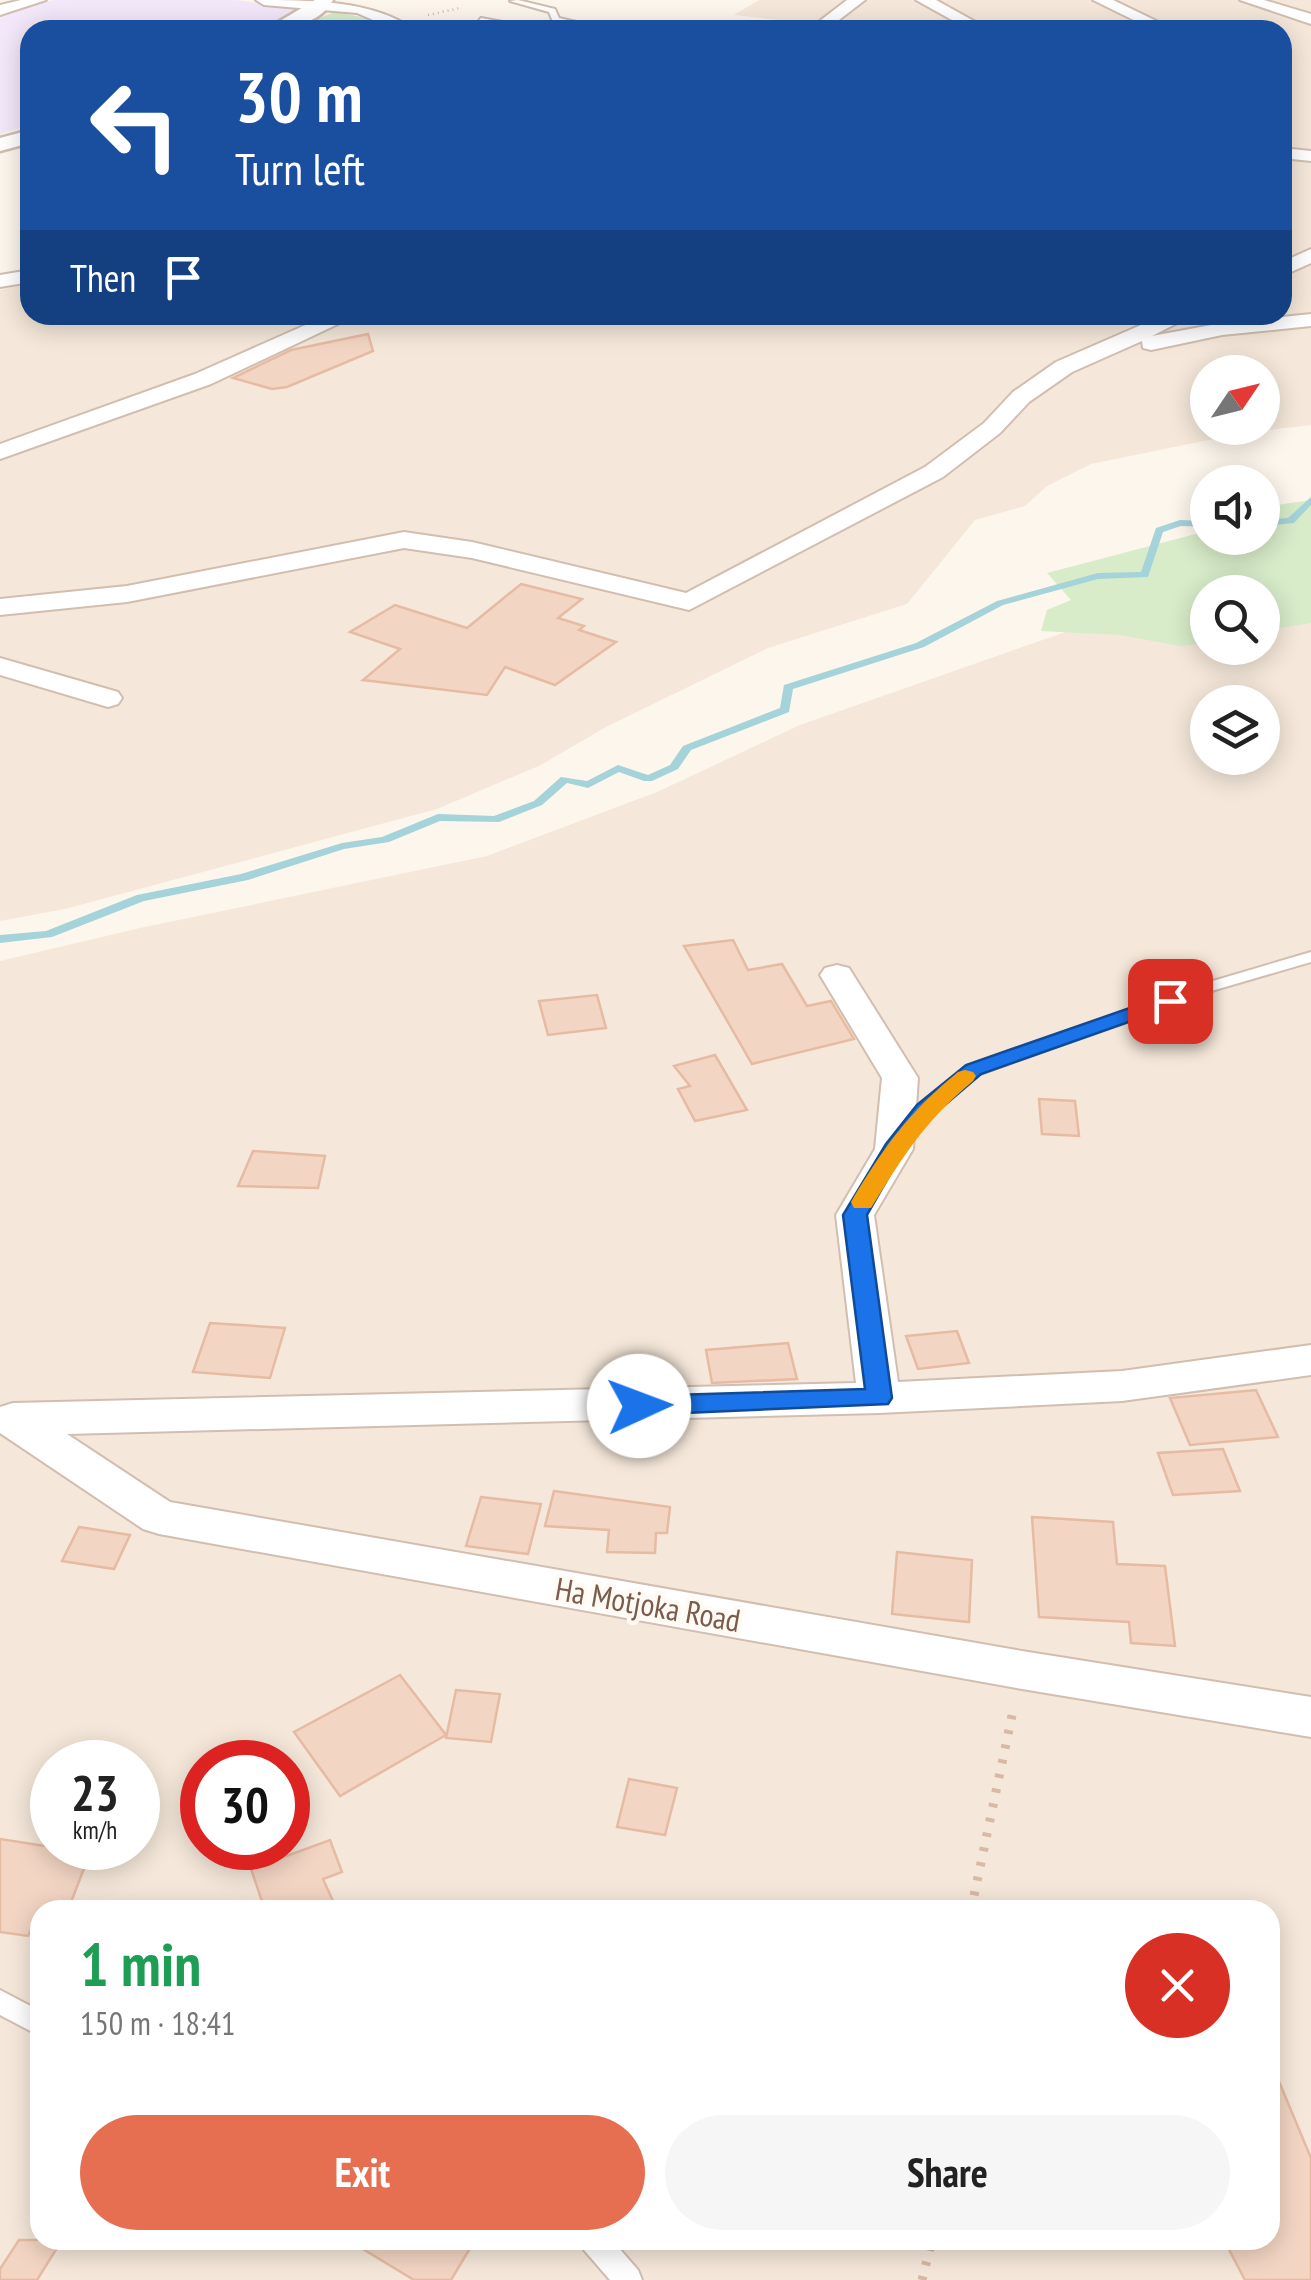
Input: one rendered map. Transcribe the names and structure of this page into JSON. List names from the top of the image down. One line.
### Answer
{"streets":{"street":["Ha Motjoka Road"]},"north":"top right","page":{"turn":["30 m","Turn left"],"then":"Then","speed":"23 km/h","limit":"30","heading":["1 min","150 m · 18:41"],"buttons":["Exit","Share"]}}
